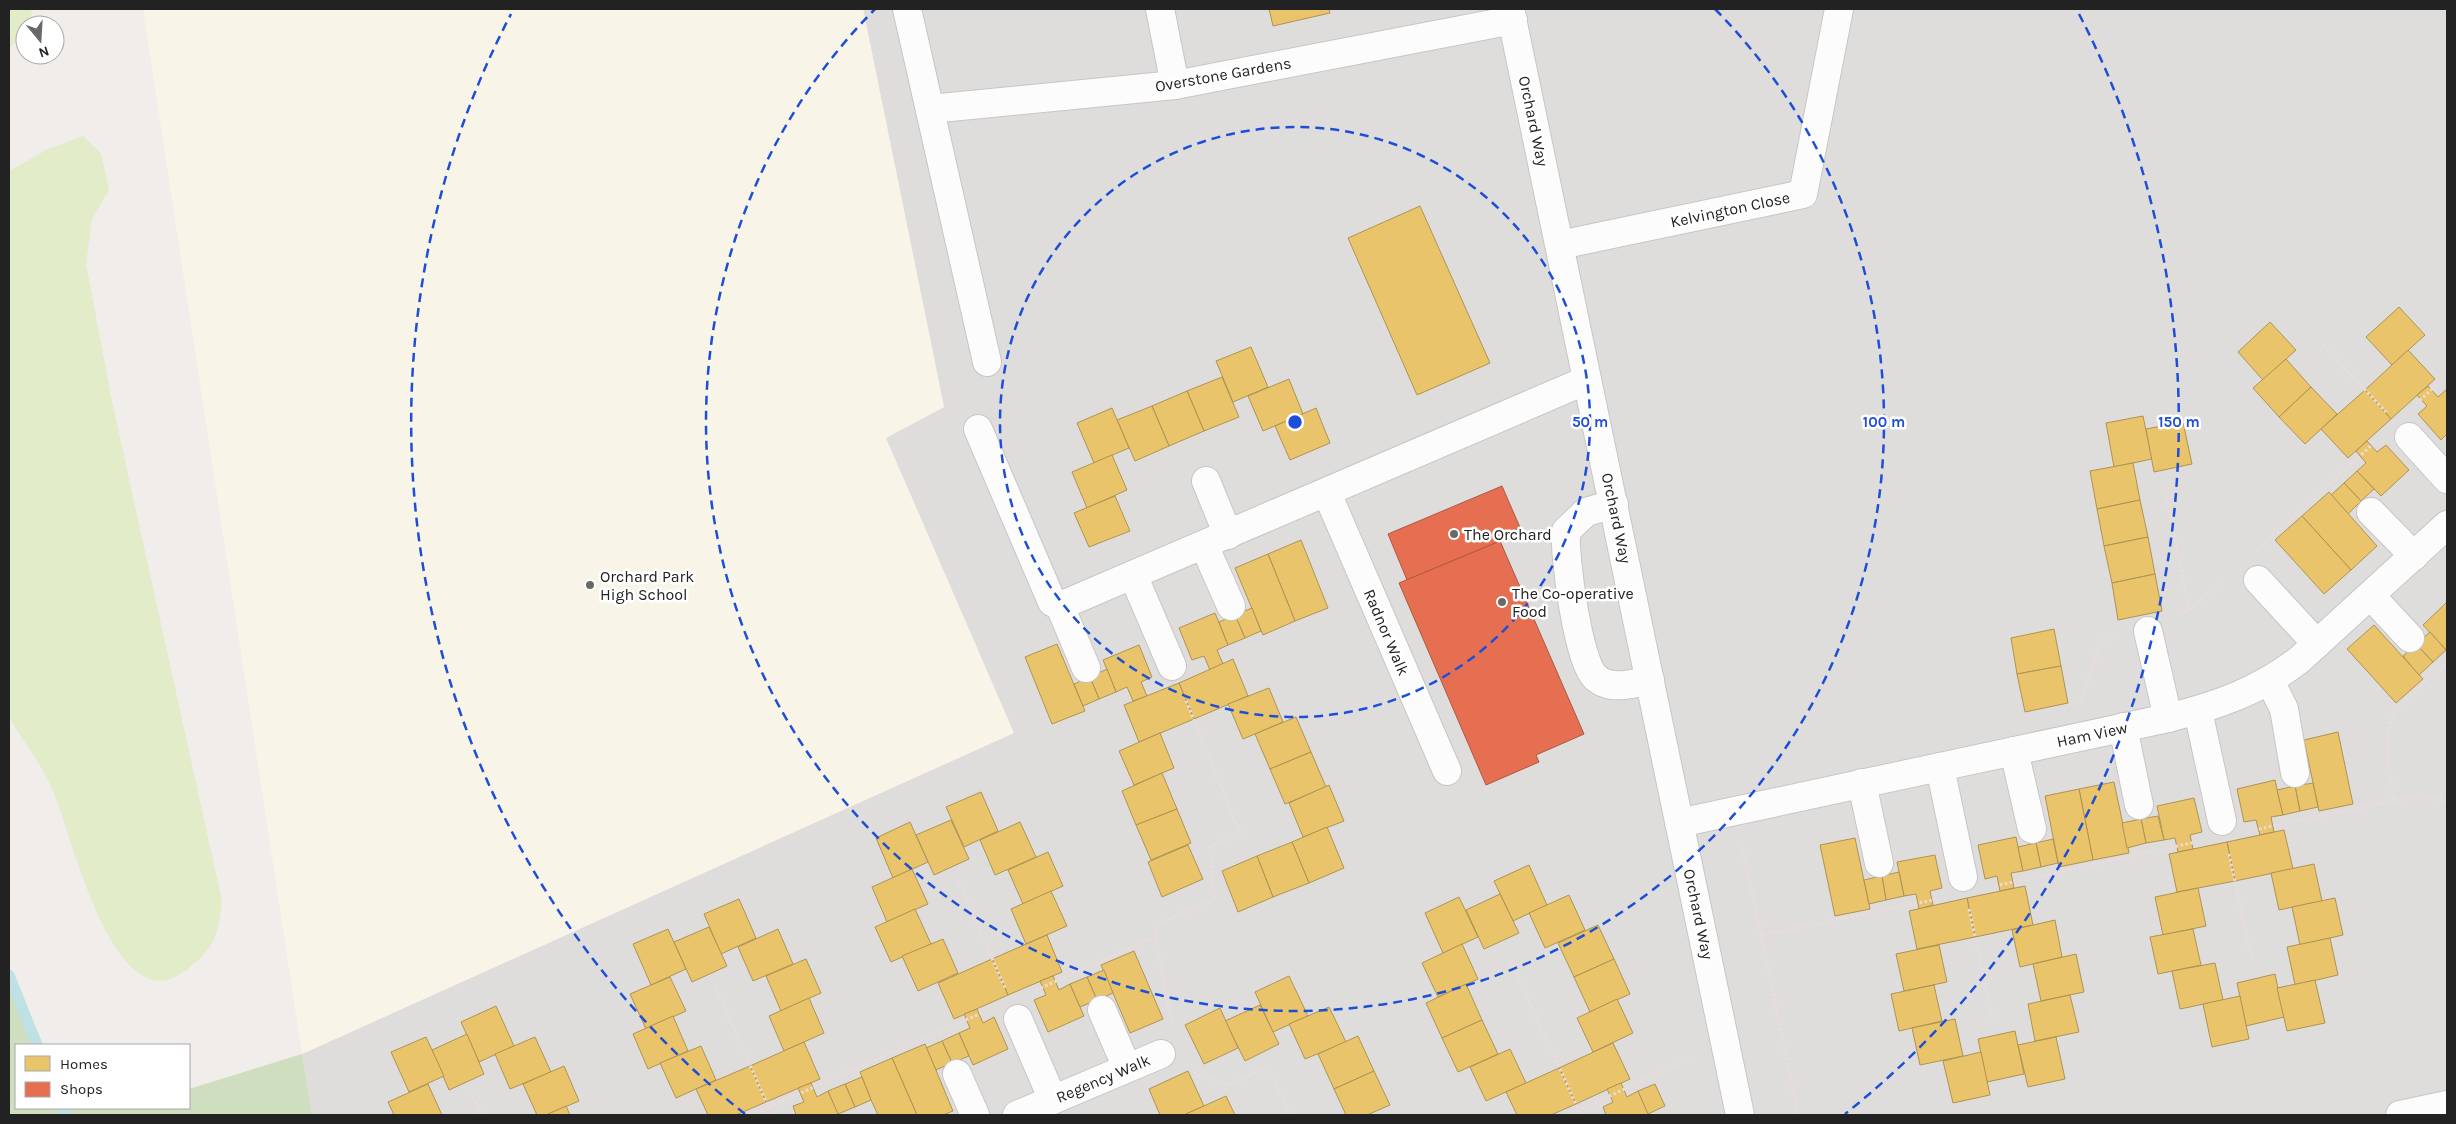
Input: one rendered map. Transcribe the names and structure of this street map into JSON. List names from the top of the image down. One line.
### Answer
{"streets":{"street":["Overstone Gardens","Orchard Way","Kelvington Close","Radnor Walk","Ham View","Regency Walk"]},"crossings":[["Overstone Gardens","Orchard Way"],["Orchard Way","Kelvington Close"],["Orchard Way","Ham View"]],"places":["The Orchard","Orchard Park High School","The Co-operative Food"],"legend":["Homes","Shops"],"north":"bottom","rings":["50 m","100 m","150 m"]}
